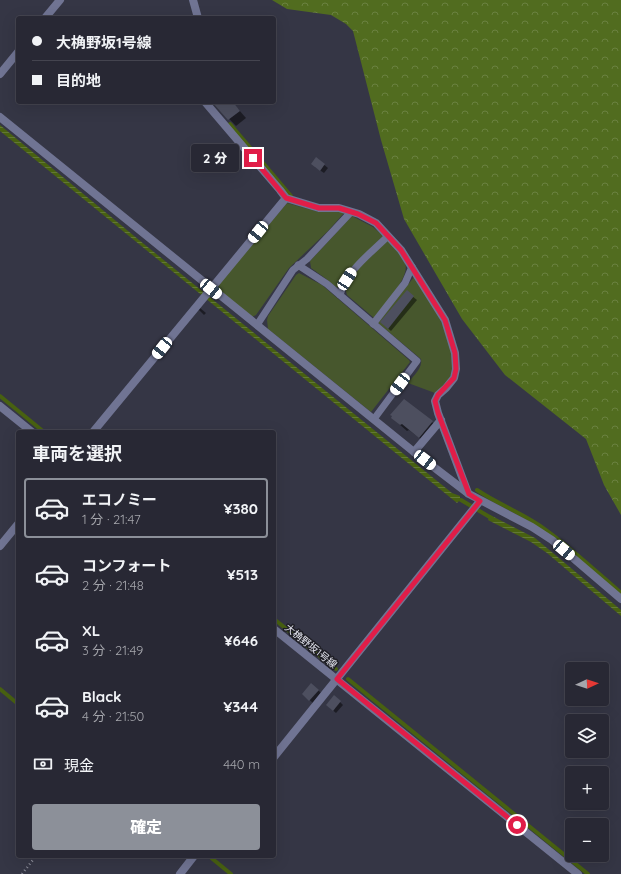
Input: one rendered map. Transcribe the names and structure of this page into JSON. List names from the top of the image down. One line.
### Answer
{"streets":{"street":["大桷野坂1号線"]},"north":"right","page":{"banner":["大桷野坂1号線","目的地"],"bubble":"2 分","heading":"車両を選択","list":[{"name":"エコノミー","note":"1 分 · 21:47","value":"¥380"},{"name":"コンフォート","note":"2 分 · 21:48","value":"¥513"},{"name":"XL","note":"3 分 · 21:49","value":"¥646"},{"name":"Black","note":"4 分 · 21:50","value":"¥344"}],"map_buttons":["+","−"],"pay":["現金","440 m"],"buttons":"確定"}}
